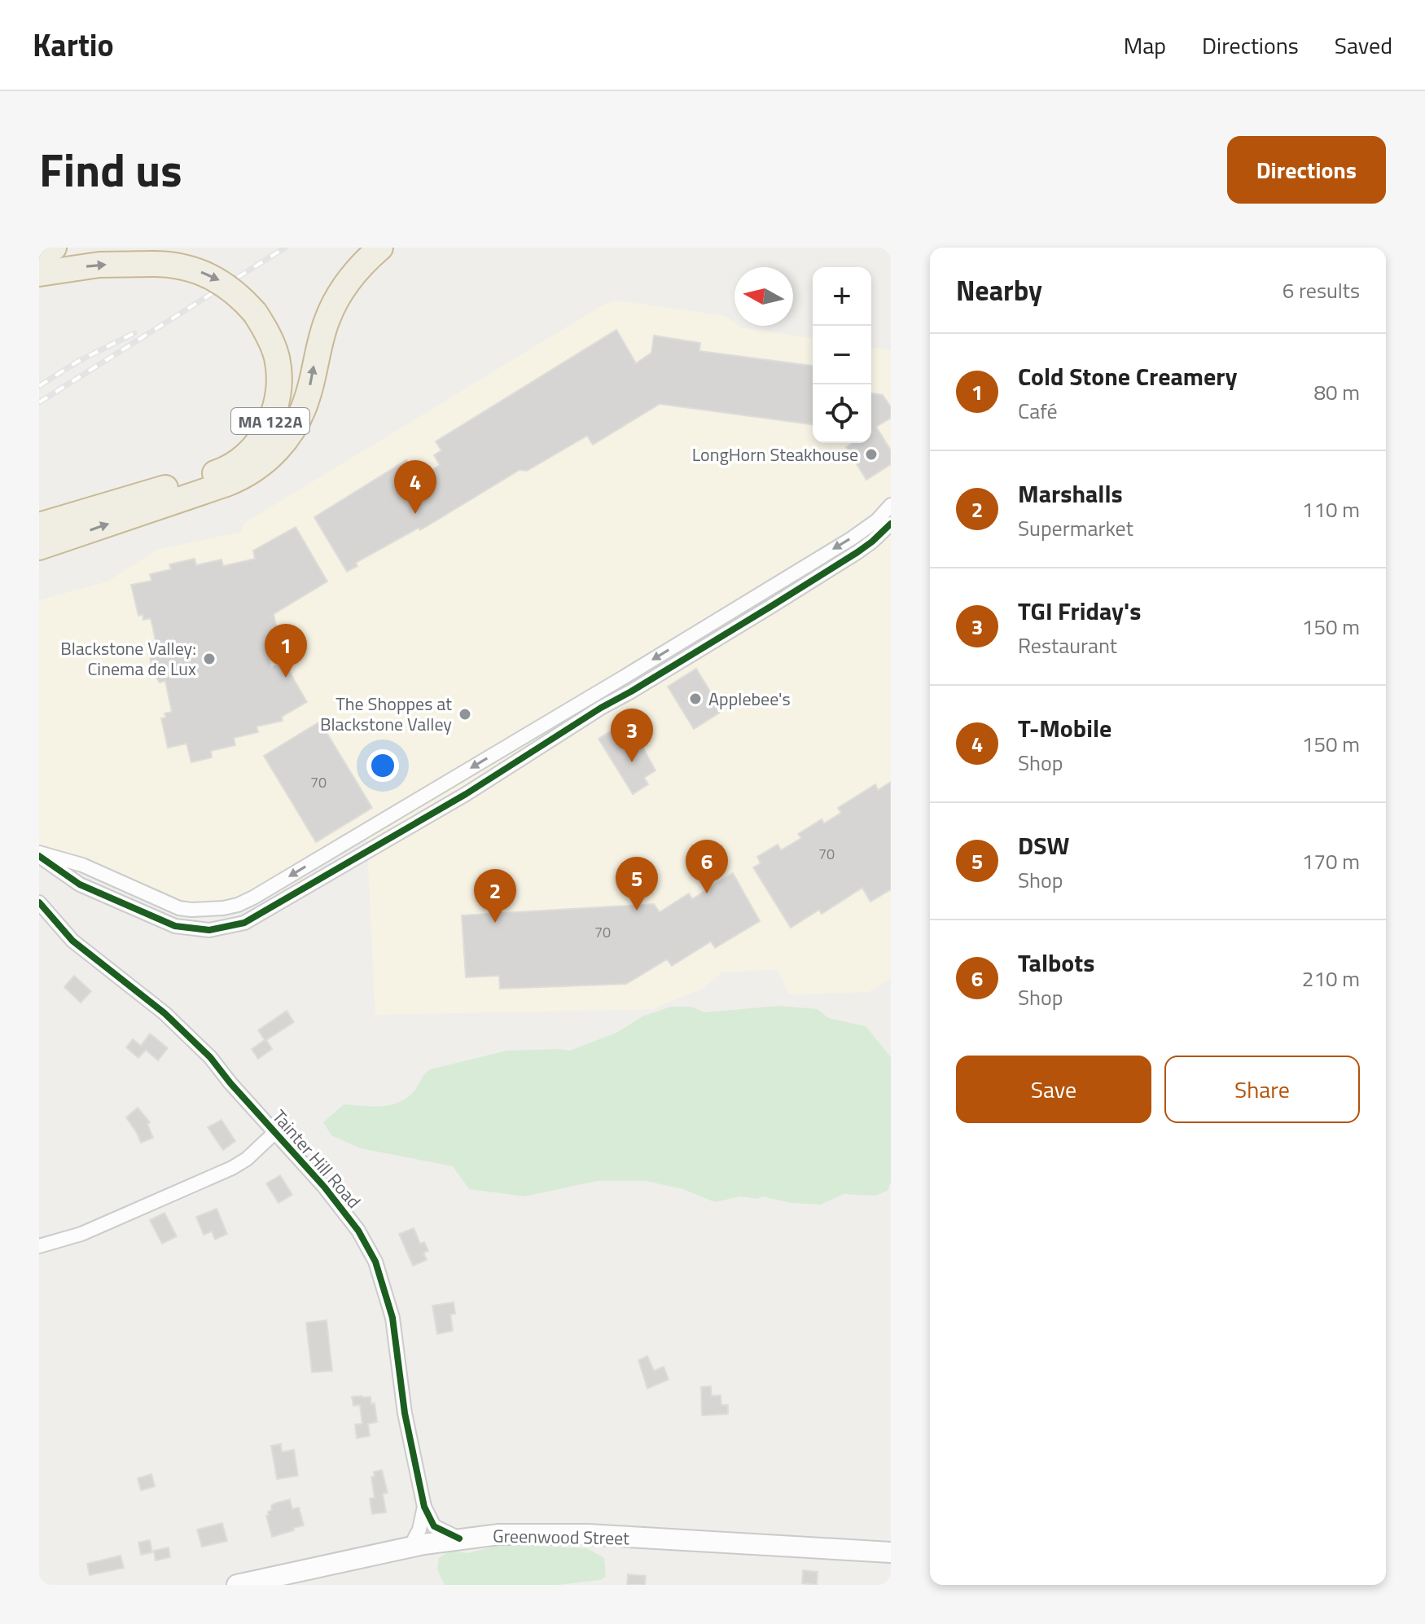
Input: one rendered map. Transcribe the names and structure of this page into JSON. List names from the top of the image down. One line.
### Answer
{"streets":{"highway":["MA 122A"],"street":["Tainter Hill Road","Greenwood Street"]},"crossings":[["Tainter Hill Road","Greenwood Street"]],"places":["LongHorn Steakhouse","Blackstone Valley: Cinema de Lux","Applebee's","The Shoppes at Blackstone Valley"],"house_numbers":["70","70","70"],"north":"left","page":{"header":"Kartio","nav":["Map","Directions","Saved"],"title":"Find us","buttons":["Directions",["Save","Share"]],"heading":["Nearby","6 results"],"map_buttons":["+","−"],"list":[{"mark":"1","name":"Cold Stone Creamery","note":"Café","value":"80 m"},{"mark":"2","name":"Marshalls","note":"Supermarket","value":"110 m"},{"mark":"3","name":"TGI Friday's","note":"Restaurant","value":"150 m"},{"mark":"4","name":"T-Mobile","note":"Shop","value":"150 m"},{"mark":"5","name":"DSW","note":"Shop","value":"170 m"},{"mark":"6","name":"Talbots","note":"Shop","value":"210 m"}],"pins":["4","1","3","6","5","2"]}}
